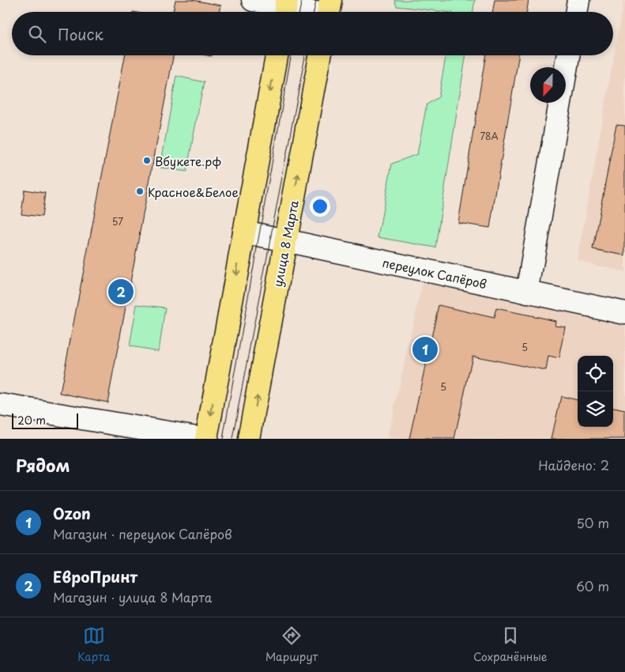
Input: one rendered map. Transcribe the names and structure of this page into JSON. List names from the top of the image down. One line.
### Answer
{"streets":{"main road":["улица 8 Марта"],"street":["переулок Сапёров"]},"crossings":[["улица 8 Марта","переулок Сапёров"]],"places":["Вбукете.рф","Красное&Белое"],"house_numbers":["78А","57","5","5"],"scale_bar":"20 m","north":"bottom","page":{"search":"Поиск","pins":["2","1"],"scale":"20 m","heading":["Рядом","Найдено: 2"],"list":[{"mark":"1","name":"Ozon","note":"Магазин · переулок Сапёров","value":"50 m"},{"mark":"2","name":"ЕвроПринт","note":"Магазин · улица 8 Марта","value":"60 m"}],"nav":["Карта","Маршрут","Сохранённые"]}}
